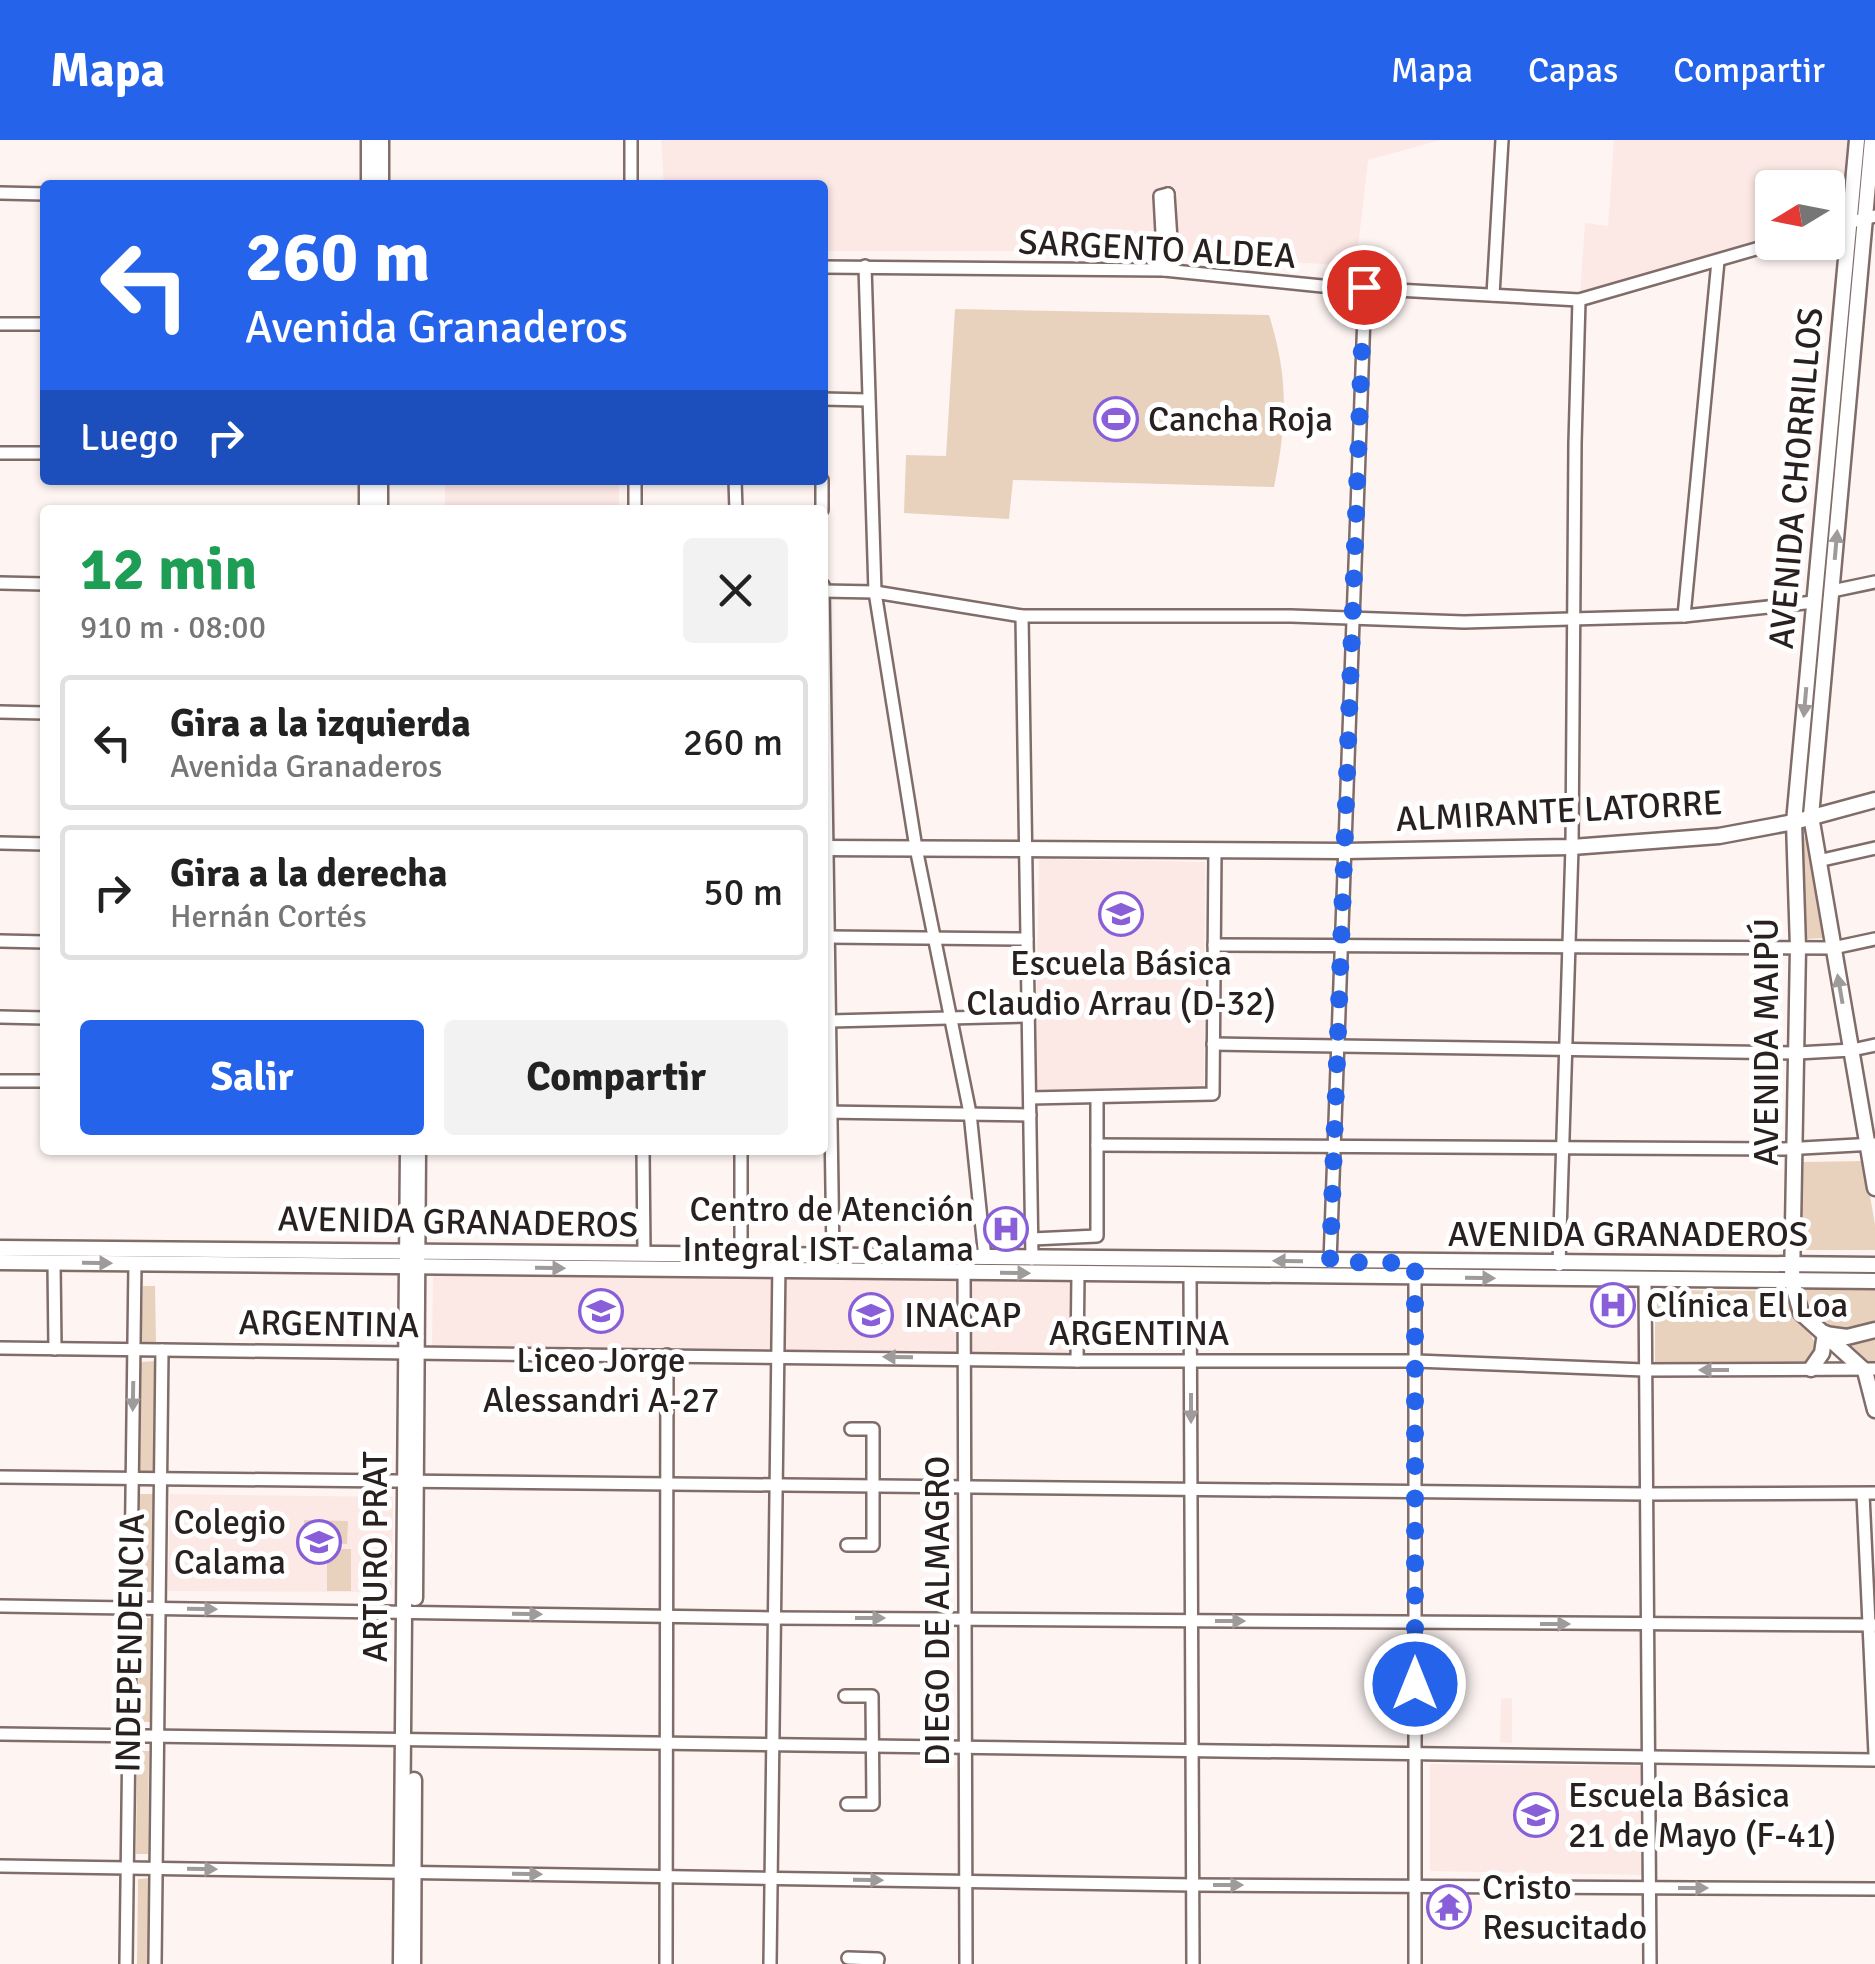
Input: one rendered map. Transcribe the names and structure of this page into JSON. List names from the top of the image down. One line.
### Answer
{"streets":{"main road":["AVENIDA CHORRILLOS","ALMIRANTE LATORRE","AVENIDA MAIPÚ","AVENIDA GRANADEROS","ARTURO PRAT"],"street":["SARGENTO ALDEA","ARGENTINA","DIEGO DE ALMAGRO","INDEPENDENCIA"]},"crossings":[["AVENIDA CHORRILLOS","ALMIRANTE LATORRE"],["AVENIDA CHORRILLOS","AVENIDA MAIPÚ"],["ALMIRANTE LATORRE","AVENIDA MAIPÚ"],["AVENIDA MAIPÚ","AVENIDA GRANADEROS"],["AVENIDA GRANADEROS","ARTURO PRAT"],["AVENIDA GRANADEROS","DIEGO DE ALMAGRO"],["AVENIDA GRANADEROS","INDEPENDENCIA"],["ARGENTINA","ARTURO PRAT"],["ARGENTINA","DIEGO DE ALMAGRO"],["ARGENTINA","INDEPENDENCIA"]],"places":{"sports":["Cancha Roja"],"school or university":["Escuela Básica Claudio Arrau (D-32)","Liceo Jorge Alessandri A-27","INACAP","Colegio Calama","Escuela Básica 21 de Mayo (F-41)"],"hospital":["Centro de Atención Integral IST Calama","Clínica El Loa"],"temple":["Cristo Resucitado"]},"north":"left","page":{"header":"Mapa","nav":["Mapa","Capas","Compartir"],"turn":["260 m","Avenida Granaderos"],"then":"Luego","heading":["12 min","910 m · 08:00"],"list":[{"name":"Gira a la izquierda","note":"Avenida Granaderos","value":"260 m"},{"name":"Gira a la derecha","note":"Hernán Cortés","value":"50 m"}],"buttons":["Salir","Compartir"]}}
